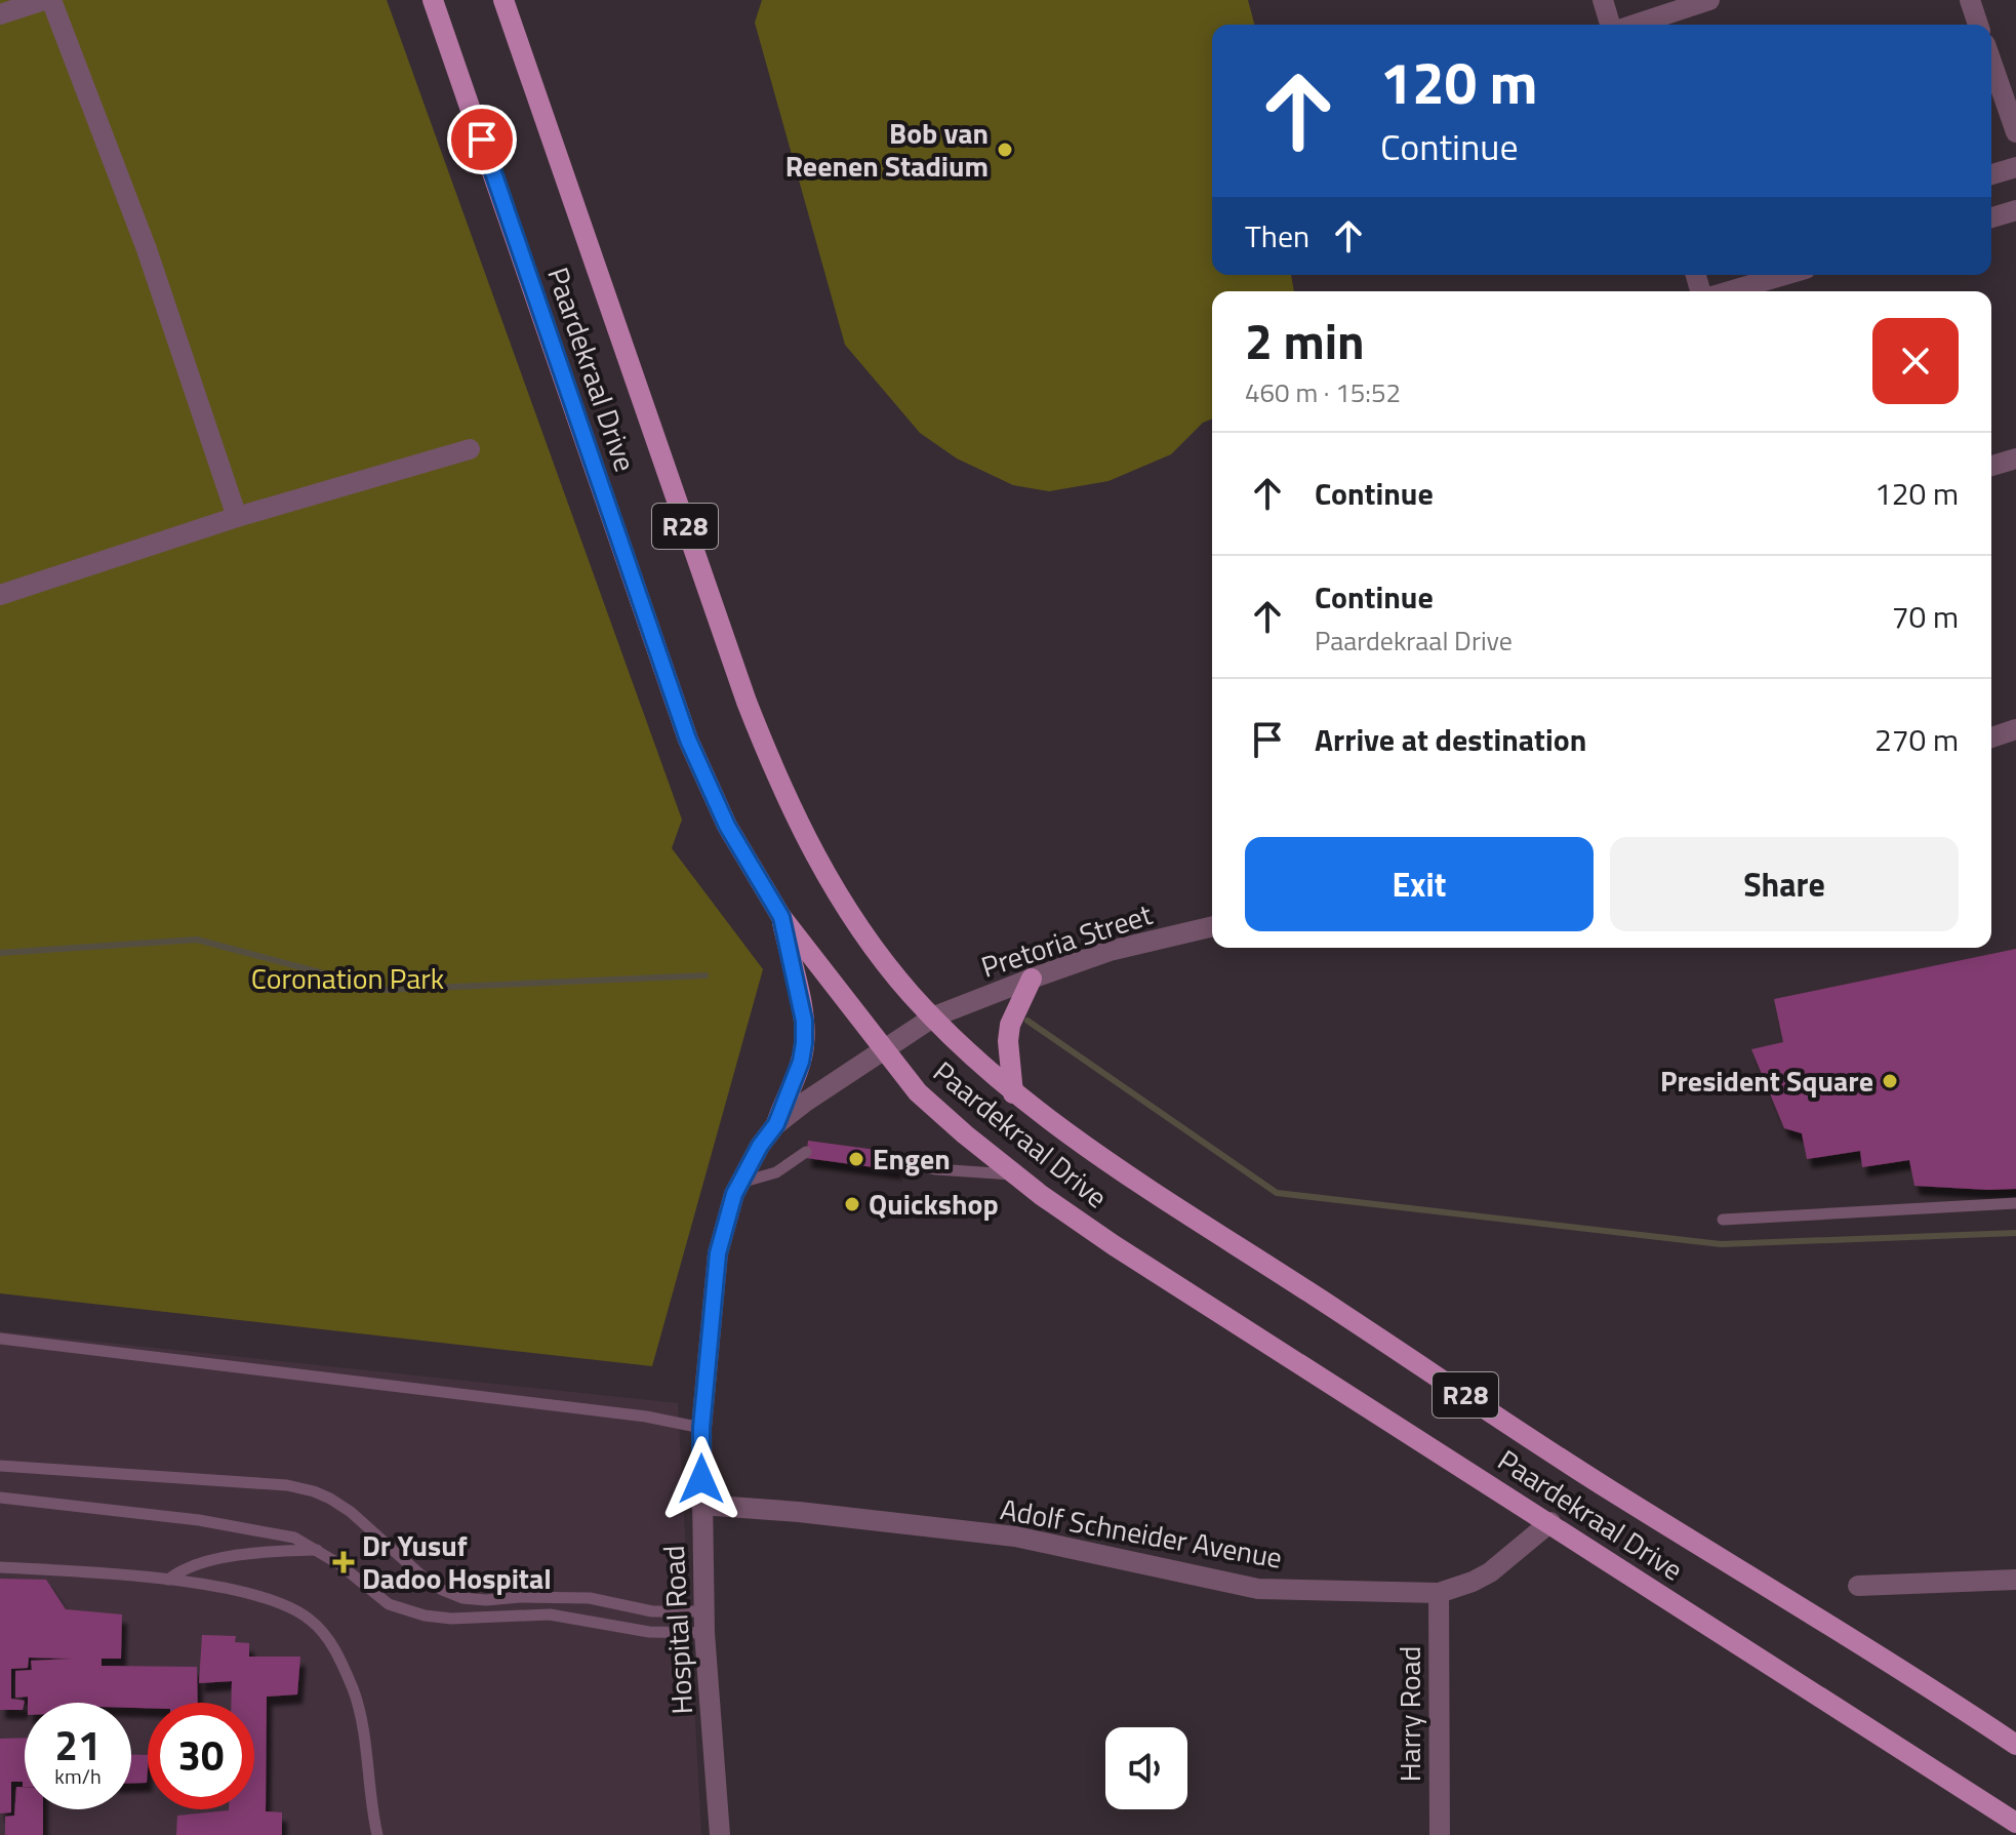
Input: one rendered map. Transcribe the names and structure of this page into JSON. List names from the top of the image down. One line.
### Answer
{"streets":{"main road":["Paardekraal Drive","R28"],"street":["Pretoria Street","Adolf Schneider Avenue","Hospital Road","Harry Road"]},"crossings":[["Paardekraal Drive","Pretoria Street"],["Paardekraal Drive","Adolf Schneider Avenue"],["Paardekraal Drive","Hospital Road"],["Pretoria Street","Hospital Road"],["Adolf Schneider Avenue","Hospital Road"],["Adolf Schneider Avenue","Harry Road"]],"parks":["Coronation Park"],"places":{"other":["Bob van Reenen Stadium","President Square","Engen","Quickshop"],"health":["Dr Yusuf Dadoo Hospital"]},"page":{"turn":["120 m","Continue"],"then":"Then","heading":["2 min","460 m · 15:52"],"list":[{"name":"Continue","value":"120 m"},{"name":"Continue","note":"Paardekraal Drive","value":"70 m"},{"name":"Arrive at destination","value":"270 m"}],"buttons":["Exit","Share"],"speed":"21 km/h","limit":"30"}}
